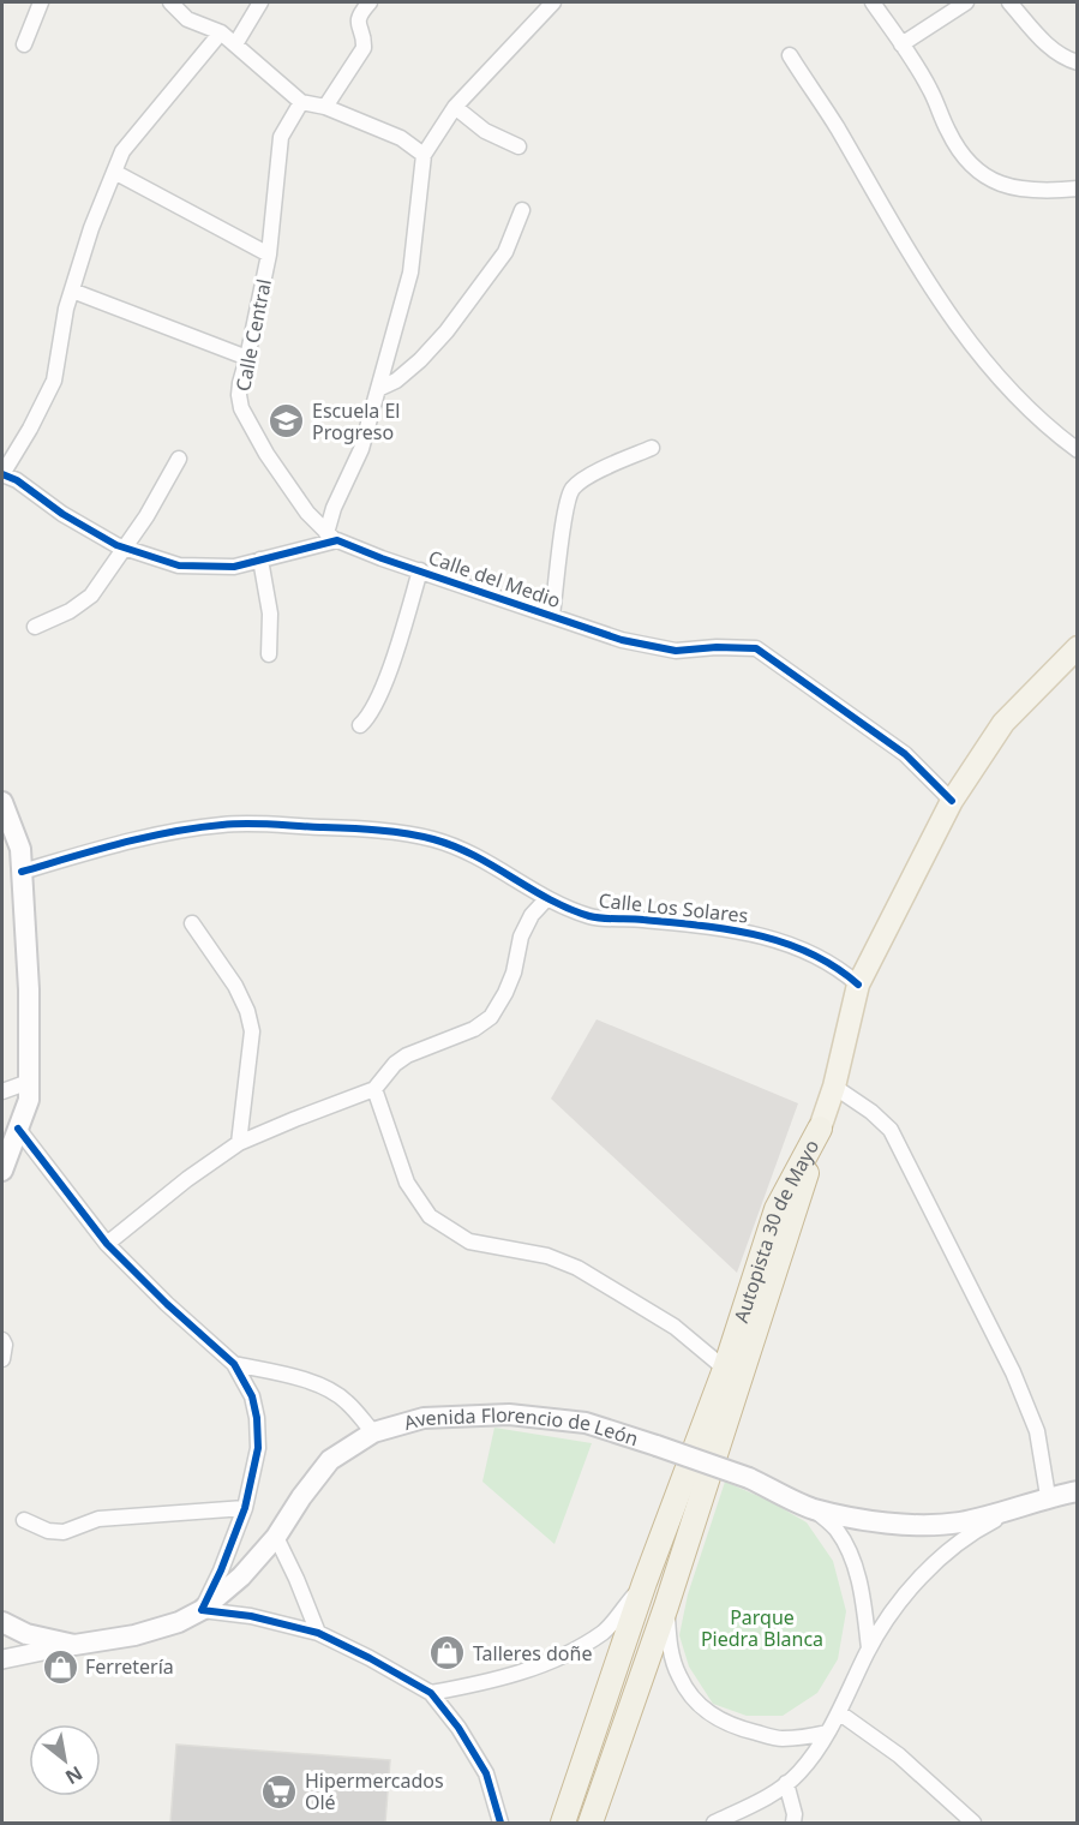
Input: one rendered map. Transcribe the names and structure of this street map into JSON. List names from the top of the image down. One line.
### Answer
{"streets":{"highway":["Autopista 30 de Mayo"],"main road":["Avenida Florencio de León"],"street":["Calle Central","Calle del Medio","Calle Los Solares"]},"crossings":[["Calle Central","Calle del Medio"]],"parks":["Parque Piedra Blanca"],"places":{"school or university":["Escuela El Progreso"],"shop":["Talleres doñe","Ferretería"],"supermarket":["Hipermercados Olé"]},"north":"bottom right"}
